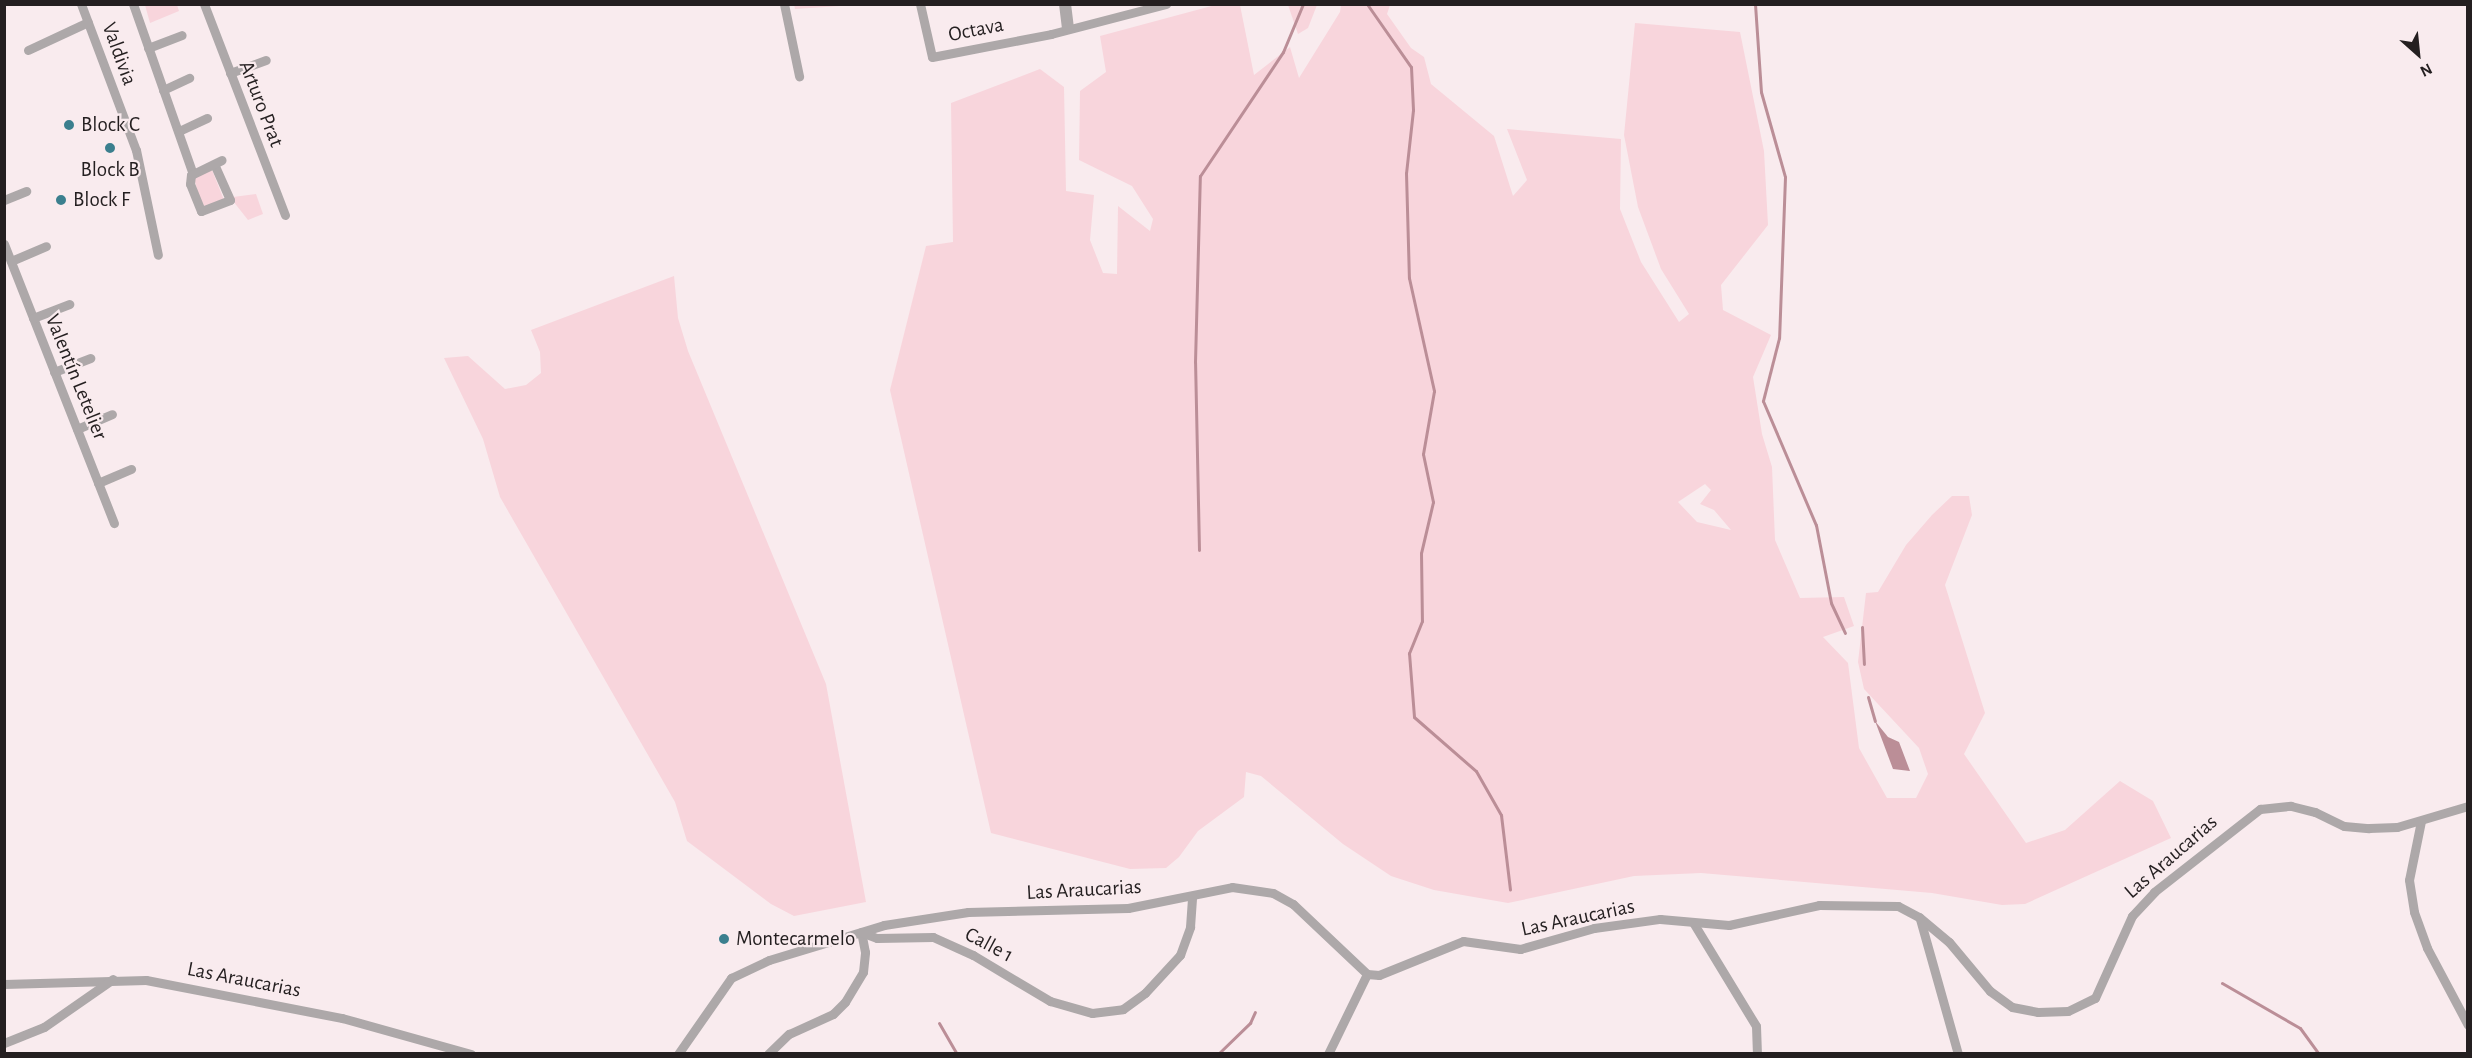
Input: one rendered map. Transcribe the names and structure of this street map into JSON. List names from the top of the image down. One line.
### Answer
{"streets":{"street":["Octava","Valdivia","Arturo Prat","Valentín Letelier","Las Araucarias","Calle 1"]},"crossings":[["Las Araucarias","Calle 1"]],"places":["Block C","Block B","Block F","Montecarmelo"],"north":"bottom right"}
